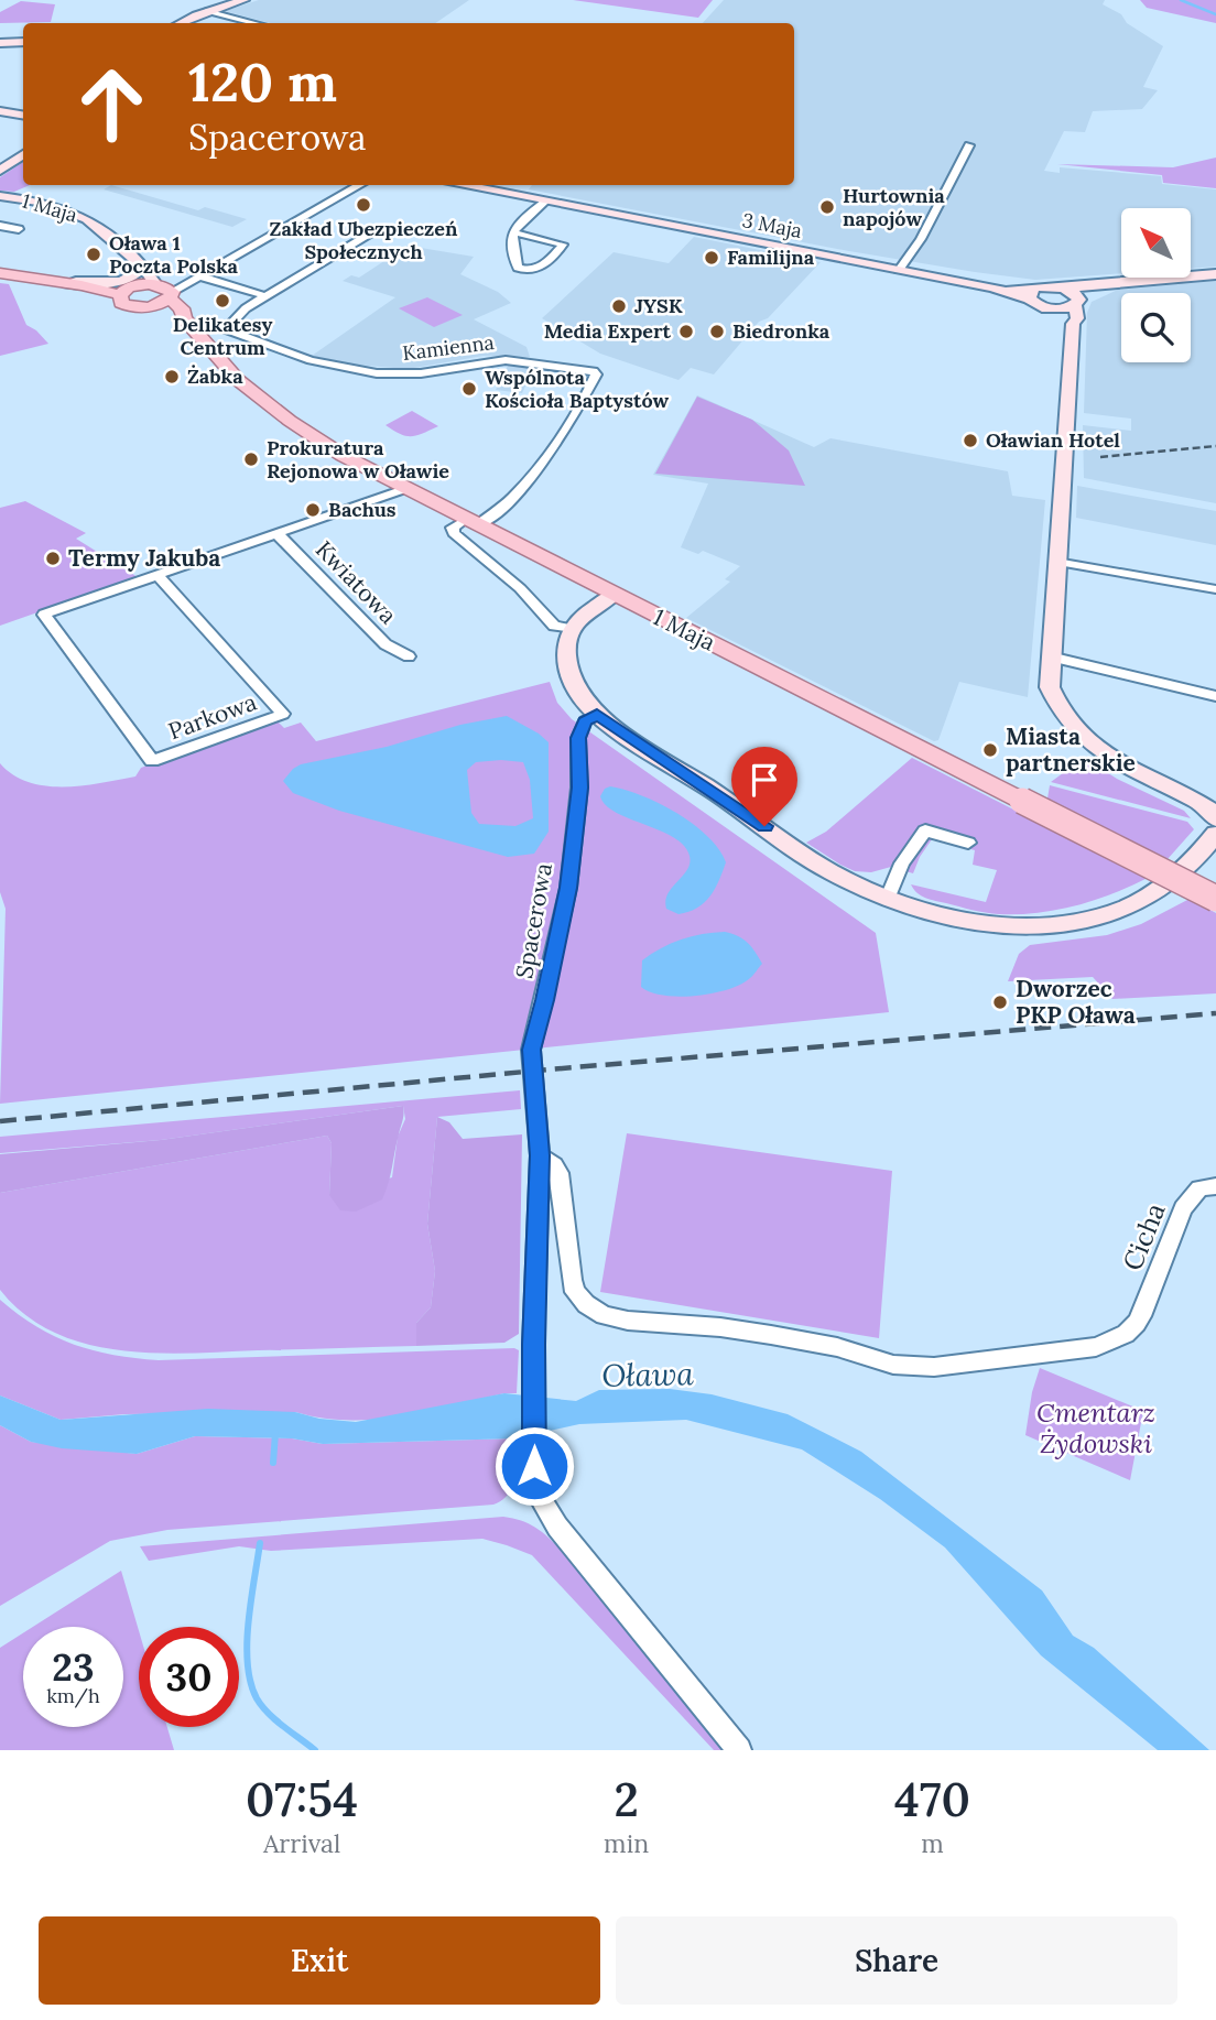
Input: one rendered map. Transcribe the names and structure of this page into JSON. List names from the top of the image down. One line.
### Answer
{"streets":{"main road":["1 Maja"],"street":["3 Maja","Kamienna","Kwiatowa","Parkowa","Spacerowa","Cicha"]},"crossings":[["1 Maja","Kamienna"],["Spacerowa","Cicha"]],"water":["Oława"],"parks":["Cmentarz Żydowski"],"places":["Zakład Ubezpieczeń Społecznych","Hurtownia napojów","Oława 1 Poczta Polska","Familijna","Delikatesy Centrum","JYSK","Media Expert","Biedronka","Żabka","Wspólnota Kościoła Baptystów","Oławian Hotel","Prokuratura Rejonowa w Oławie","Bachus","Termy Jakuba","Miasta partnerskie","Dworzec PKP Oława"],"north":"top left","page":{"turn":["120 m","Spacerowa"],"speed":"23 km/h","limit":"30","eta":["07:54","Arrival","2","min","470","m"],"buttons":["Exit","Share"]}}
